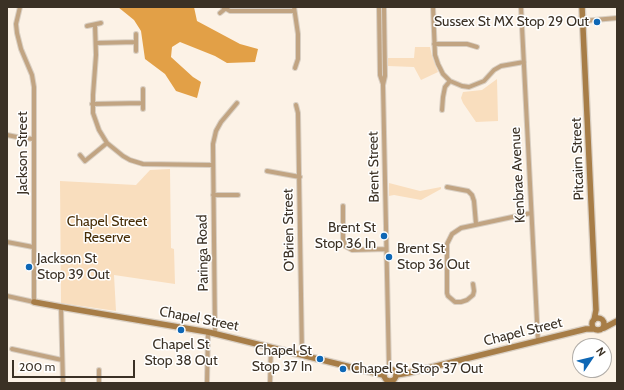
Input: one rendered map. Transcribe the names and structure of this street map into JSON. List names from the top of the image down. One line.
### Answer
{"streets":{"street":["Jackson Street","Pitcairn Street","Brent Street","Kenbrae Avenue","O'Brien Street","Paringa Road","Chapel Street"]},"crossings":[["Jackson Street","Chapel Street"],["Pitcairn Street","Chapel Street"],["Brent Street","Chapel Street"],["Kenbrae Avenue","Chapel Street"],["O'Brien Street","Chapel Street"],["Paringa Road","Chapel Street"]],"parks":["Chapel Street Reserve"],"places":["Sussex St MX Stop 29 Out","Brent St Stop 36 In","Brent St Stop 36 Out","Jackson St Stop 39 Out","Chapel St Stop 38 Out","Chapel St Stop 37 In","Chapel St Stop 37 Out"],"scale_bar":"200 m","north":"top right"}
